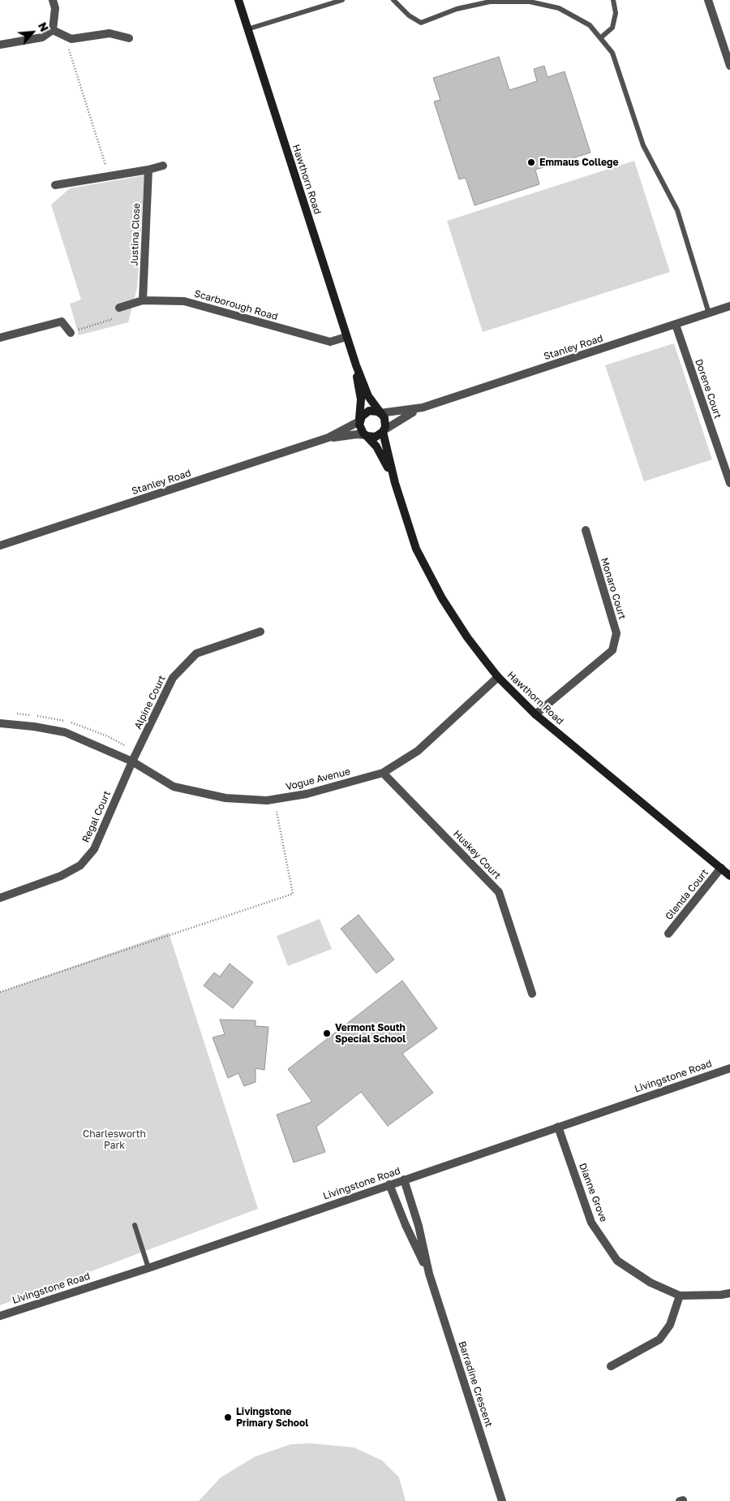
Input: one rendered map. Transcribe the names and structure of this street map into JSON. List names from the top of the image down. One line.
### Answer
{"streets":{"main road":["Hawthorn Road"],"street":["Justina Close","Scarborough Road","Stanley Road","Dorene Court","Monaro Court","Alpine Court","Vogue Avenue","Regal Court","Huskey Court","Glenda Court","Livingstone Road","Dianne Grove","Barradine Crescent"]},"crossings":[["Hawthorn Road","Scarborough Road"],["Hawthorn Road","Stanley Road"],["Hawthorn Road","Monaro Court"],["Hawthorn Road","Vogue Avenue"],["Hawthorn Road","Glenda Court"],["Justina Close","Scarborough Road"],["Stanley Road","Dorene Court"],["Alpine Court","Vogue Avenue"],["Alpine Court","Regal Court"],["Vogue Avenue","Regal Court"],["Vogue Avenue","Huskey Court"],["Livingstone Road","Dianne Grove"],["Livingstone Road","Barradine Crescent"]],"parks":["Charlesworth Park"],"places":["Emmaus College","Vermont South Special School","Livingstone Primary School"],"north":"top right"}
